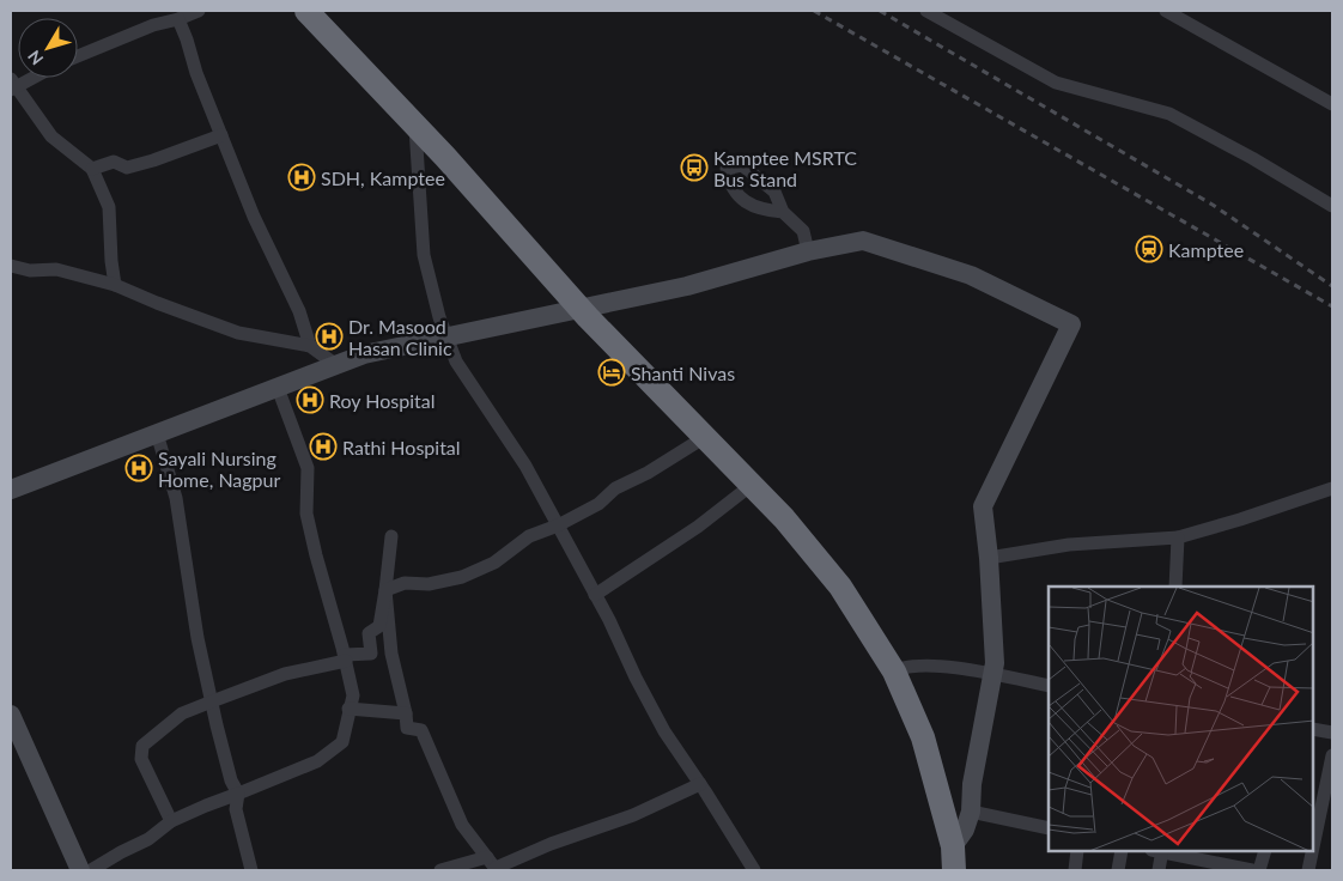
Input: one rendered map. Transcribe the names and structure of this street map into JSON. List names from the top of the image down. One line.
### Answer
{"places":{"bus stop":["Kamptee MSRTC Bus Stand"],"hospital":["SDH, Kamptee","Dr. Masood Hasan Clinic","Roy Hospital","Rathi Hospital","Sayali Nursing Home, Nagpur"],"station":["Kamptee"],"hotel":["Shanti Nivas"]},"north":"bottom left"}
